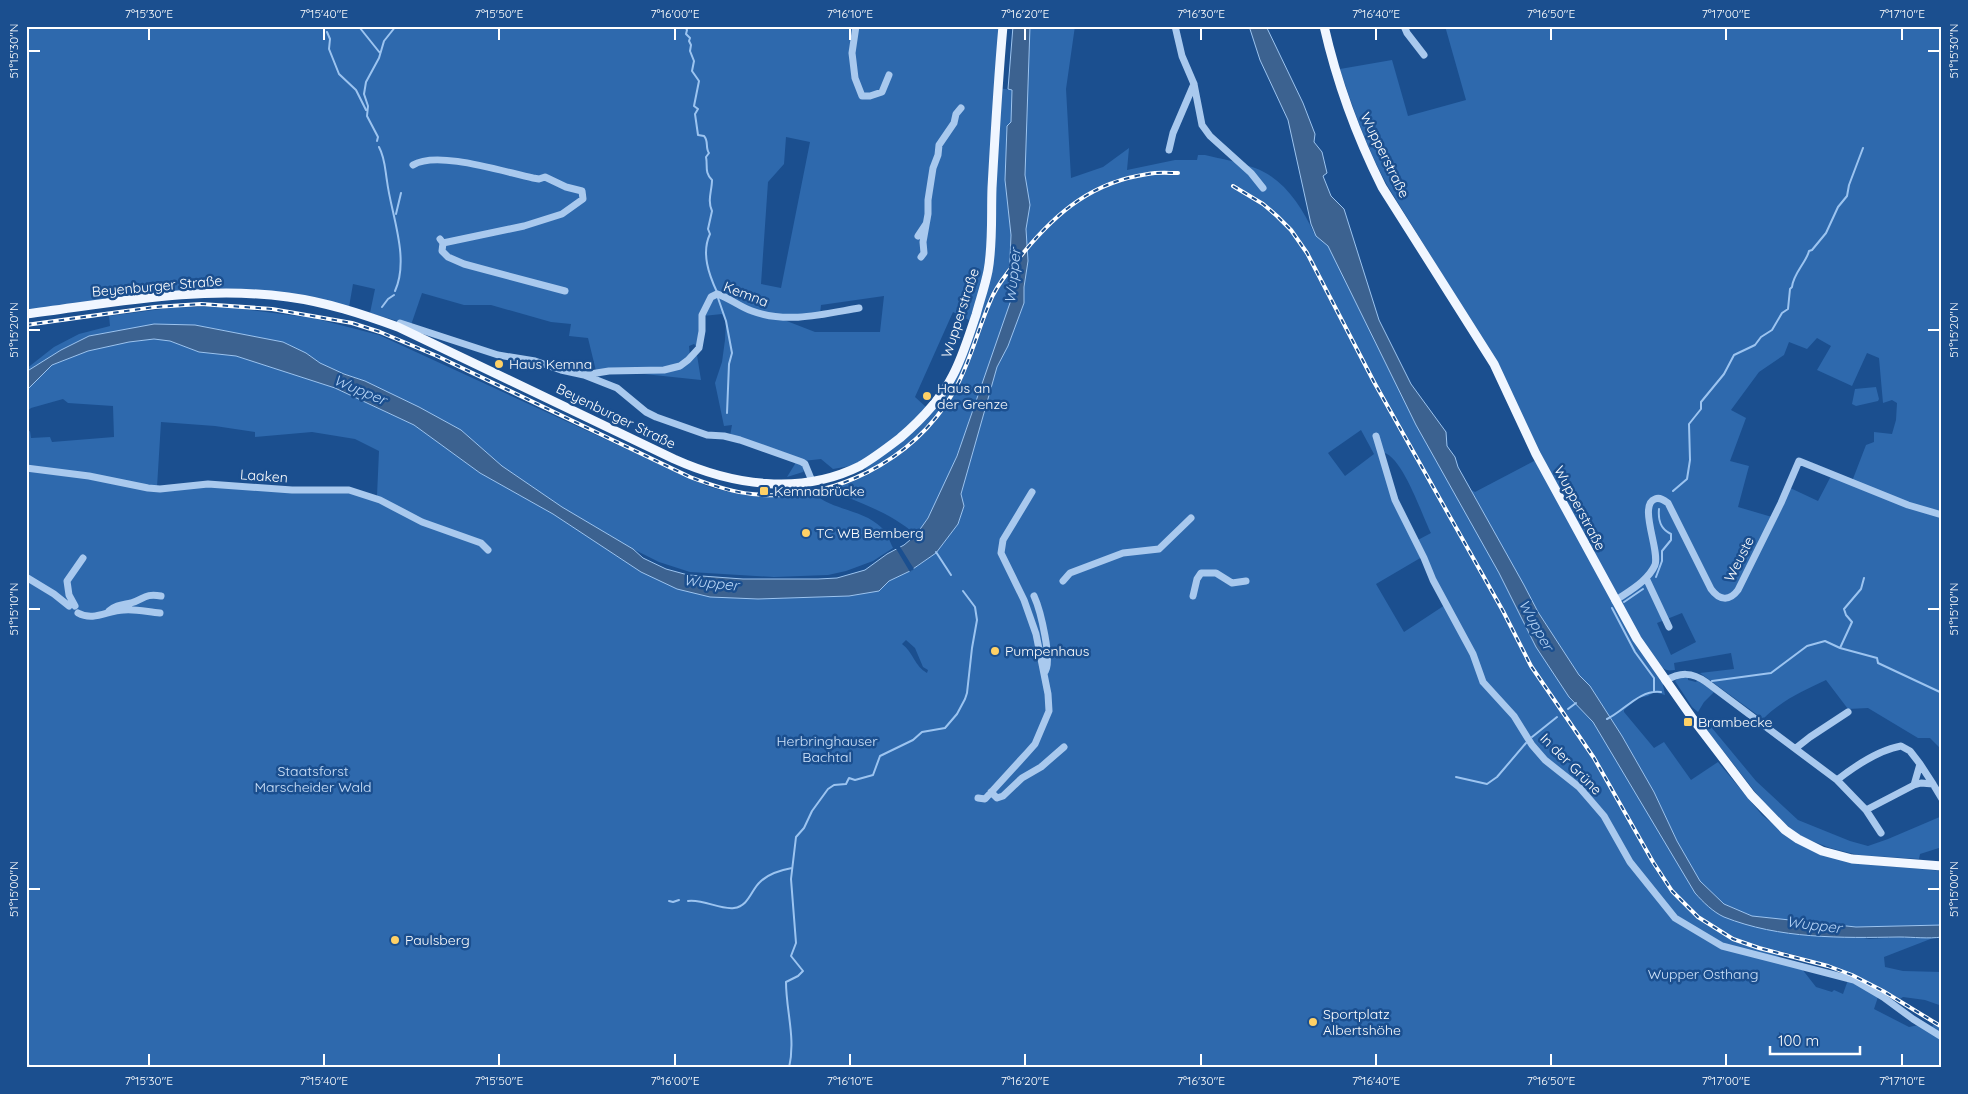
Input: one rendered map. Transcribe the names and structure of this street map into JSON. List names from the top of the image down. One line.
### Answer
{"streets":{"main road":["Wupperstraße","Beyenburger Straße"],"street":["Kemna","Laaken","Weuste","In der Grüne"]},"crossings":[["Wupperstraße","Beyenburger Straße"],["Wupperstraße","Weuste"],["Beyenburger Straße","Kemna"]],"water":["Wupper"],"parks":["Herbringhauser Bachtal","Staatsforst Marscheider Wald","Wupper Osthang"],"places":{"other":["Haus Kemna","Haus an der Grenze","TC WB Bemberg","Pumpenhaus","Paulsberg","Sportplatz Albertshöhe"],"transit":["Kemnabrücke","Brambecke"]},"scale_bar":"100 m","coordinates":["7°15'30\"E","7°15'40\"E","7°15'50\"E","7°16'00\"E","7°16'10\"E","7°16'20\"E","7°16'30\"E","7°16'40\"E","7°16'50\"E","7°17'00\"E","7°17'10\"E","51°15'30\"N","51°15'20\"N","51°15'10\"N","51°15'00\"N"]}
